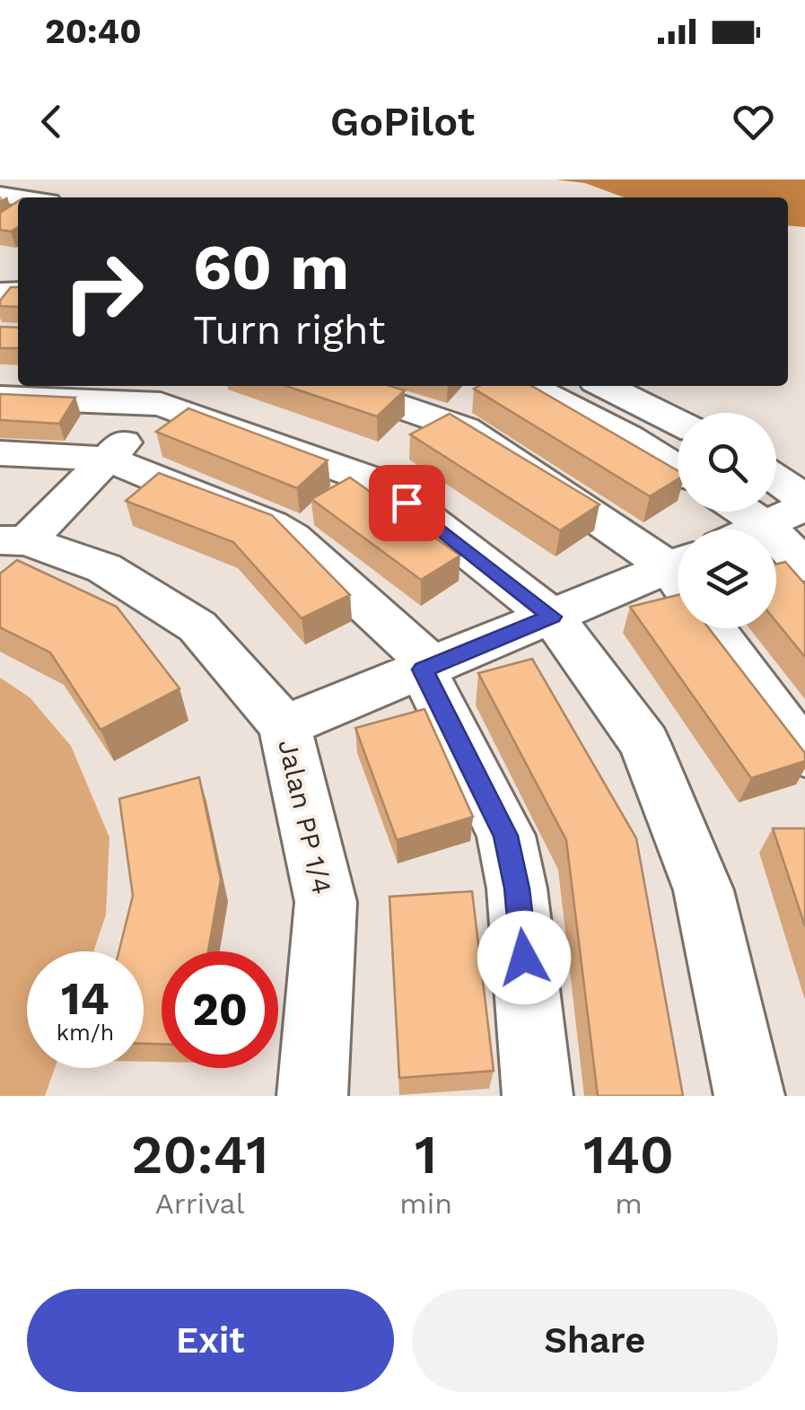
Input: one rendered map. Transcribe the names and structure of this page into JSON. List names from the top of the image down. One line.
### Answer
{"streets":{"street":["Jalan PP 1/4"]},"page":{"status":"20:40","header":"GoPilot","turn":["60 m","Turn right"],"speed":"14 km/h","limit":"20","eta":["20:41","Arrival","1","min","140","m"],"buttons":["Exit","Share"]}}
